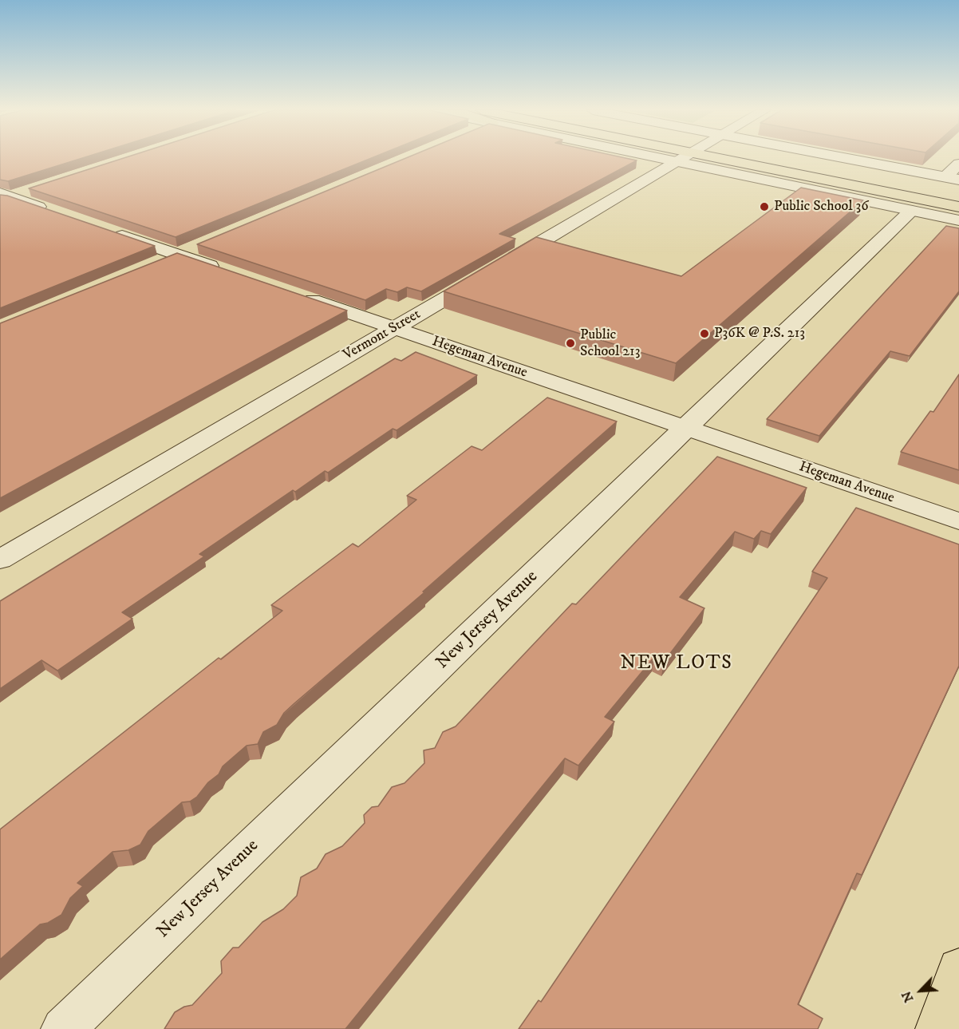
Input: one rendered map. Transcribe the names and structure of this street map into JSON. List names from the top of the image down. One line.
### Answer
{"streets":{"street":["Vermont Street","Hegeman Avenue","New Jersey Avenue"]},"crossings":[["Vermont Street","Hegeman Avenue"],["Hegeman Avenue","New Jersey Avenue"]],"districts":["NEW LOTS"],"places":["Public School 36","P36K @ P.S. 213","Public School 213"],"north":"bottom left"}
